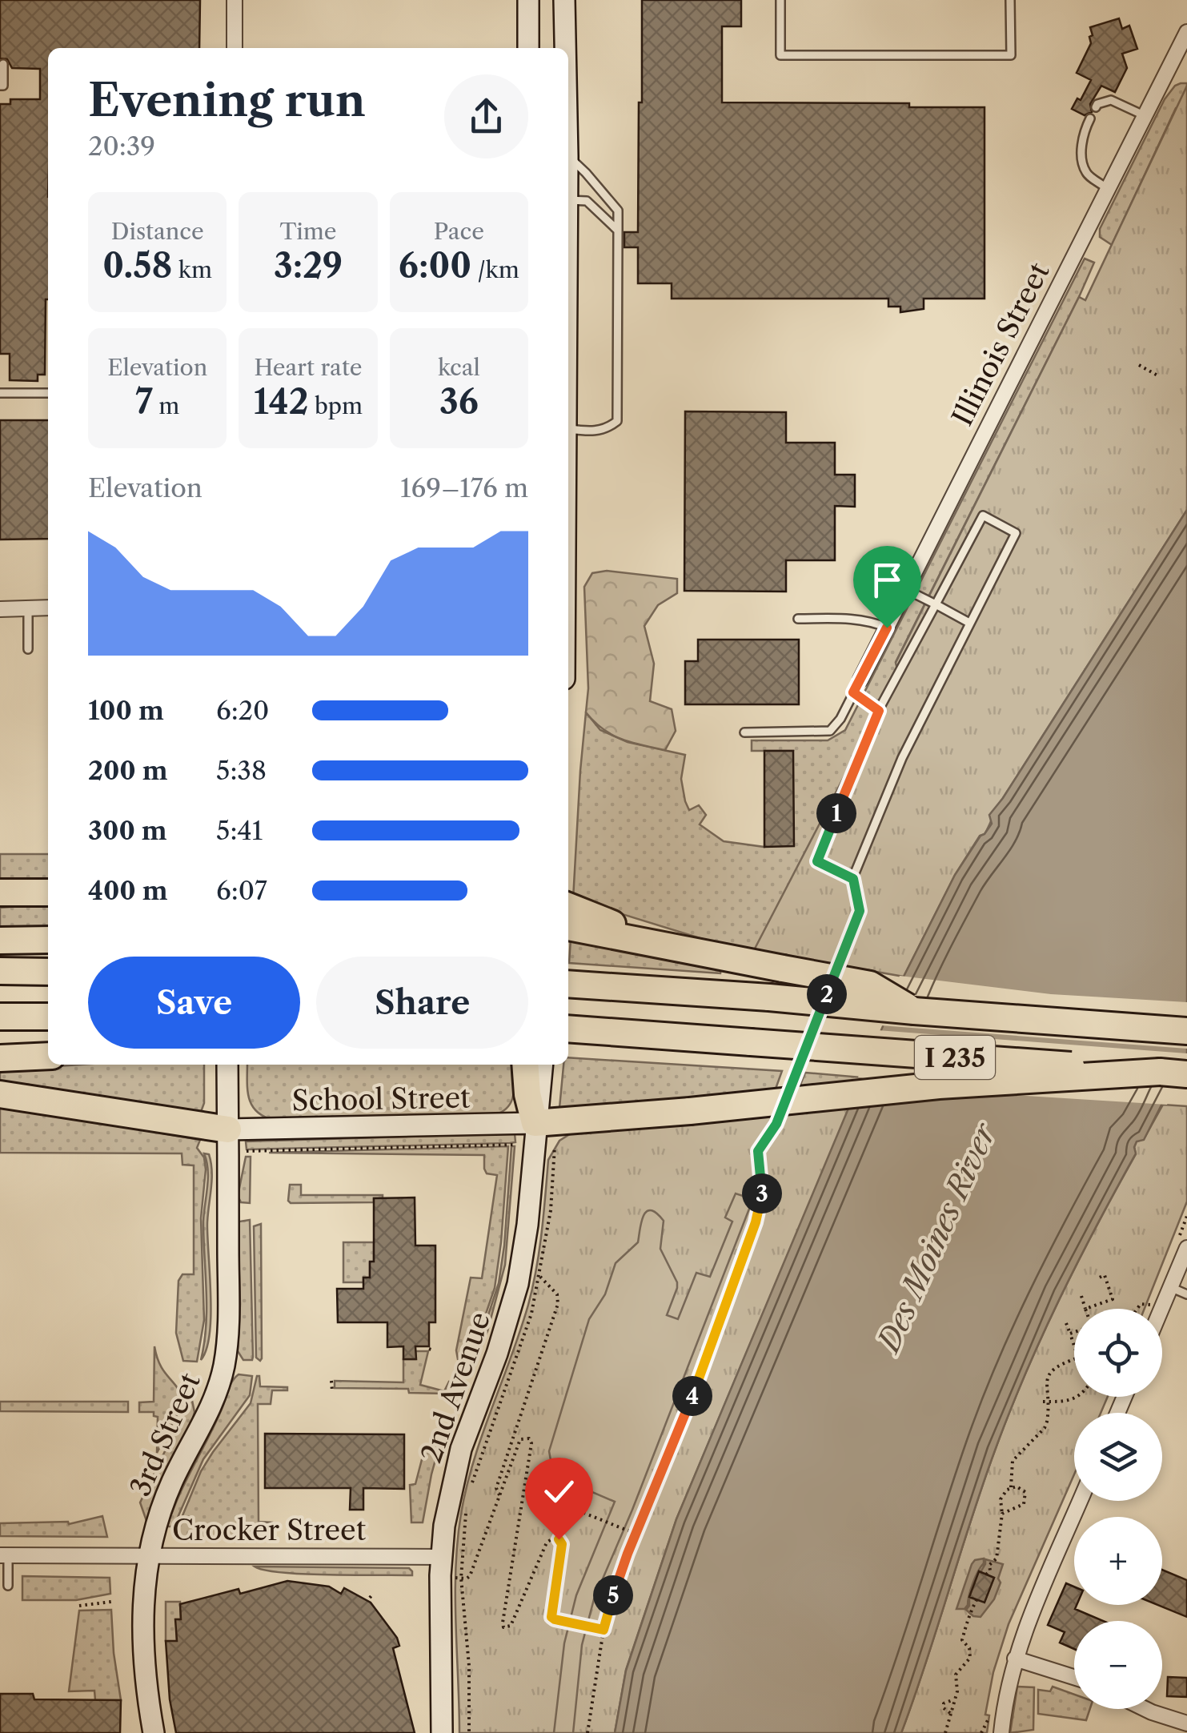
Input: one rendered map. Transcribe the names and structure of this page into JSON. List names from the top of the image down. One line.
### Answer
{"streets":{"highway":["I 235"],"main road":["School Street","2nd Avenue","3rd Street"],"street":["Illinois Street","Crocker Street"]},"crossings":[["School Street","2nd Avenue"],["School Street","3rd Street"],["2nd Avenue","Crocker Street"],["3rd Street","Crocker Street"]],"water":["Des Moines River"],"page":{"heading":["Evening run","20:39"],"stats":[["Distance","0.58 km"],["Time","3:29"],["Pace","6:00 /km"],["Elevation","7 m"],["Heart rate","142 bpm"],["kcal","36"]],"chart":["Elevation","169–176 m"],"list":[{"name":"100 m","note":"6:20"},{"name":"200 m","note":"5:38"},{"name":"300 m","note":"5:41"},{"name":"400 m","note":"6:07"}],"pins":["1","2","3","4","5"],"buttons":["Save","Share"],"map_buttons":["+","−"]}}
